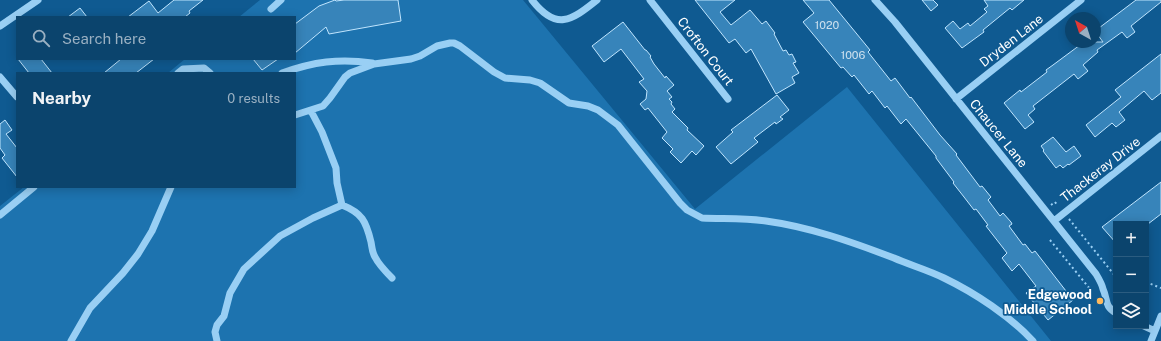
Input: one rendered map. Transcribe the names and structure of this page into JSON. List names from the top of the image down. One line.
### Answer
{"streets":{"street":["Dryden Lane","Crofton Court","Chaucer Lane","Thackeray Drive"]},"crossings":[["Dryden Lane","Chaucer Lane"],["Chaucer Lane","Thackeray Drive"]],"places":["Edgewood Middle School"],"house_numbers":["1020","1006"],"north":"top left","page":{"search":"Search here","heading":["Nearby","0 results"],"map_buttons":["+","−"]}}
